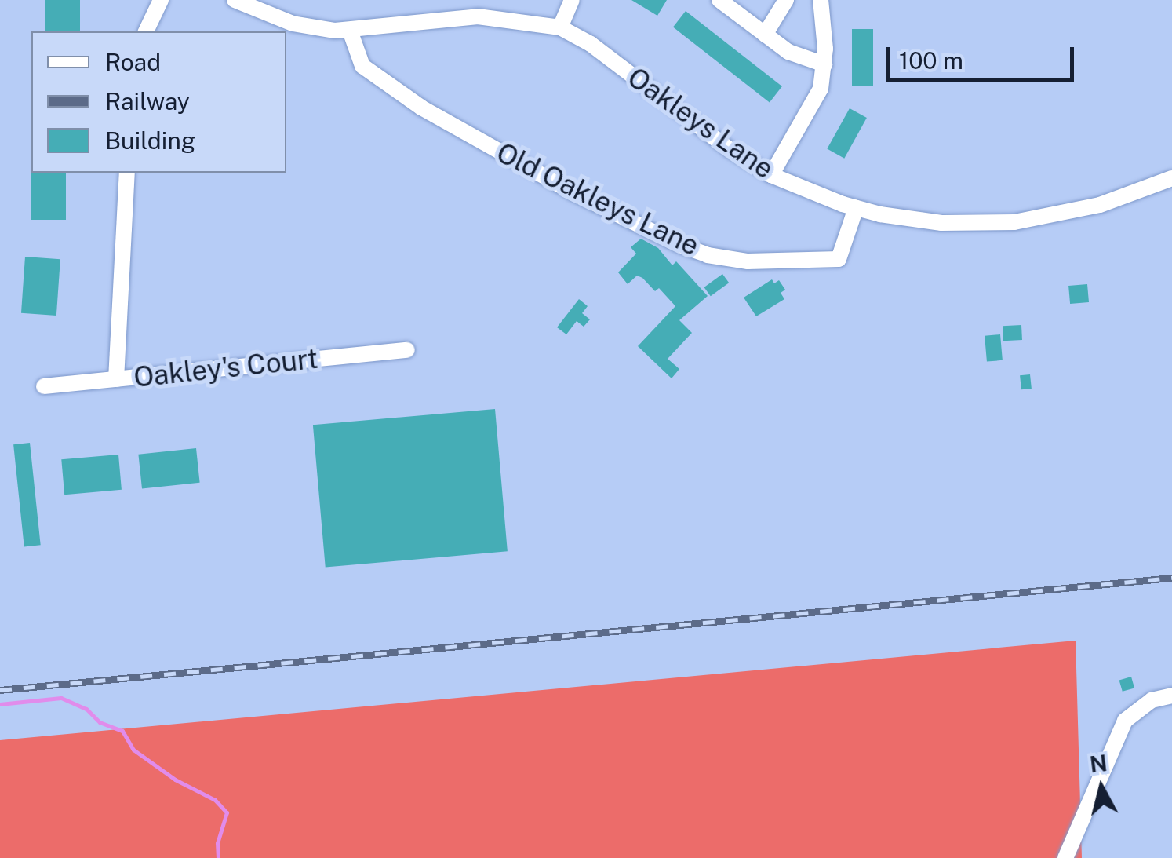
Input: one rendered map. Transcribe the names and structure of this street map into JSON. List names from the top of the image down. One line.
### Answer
{"streets":{"street":["Oakleys Lane","Old Oakleys Lane","Oakley's Court"]},"crossings":[["Oakleys Lane","Old Oakleys Lane"]],"legend":["Road","Railway","Building"],"scale_bar":"100 m","north":"top"}
